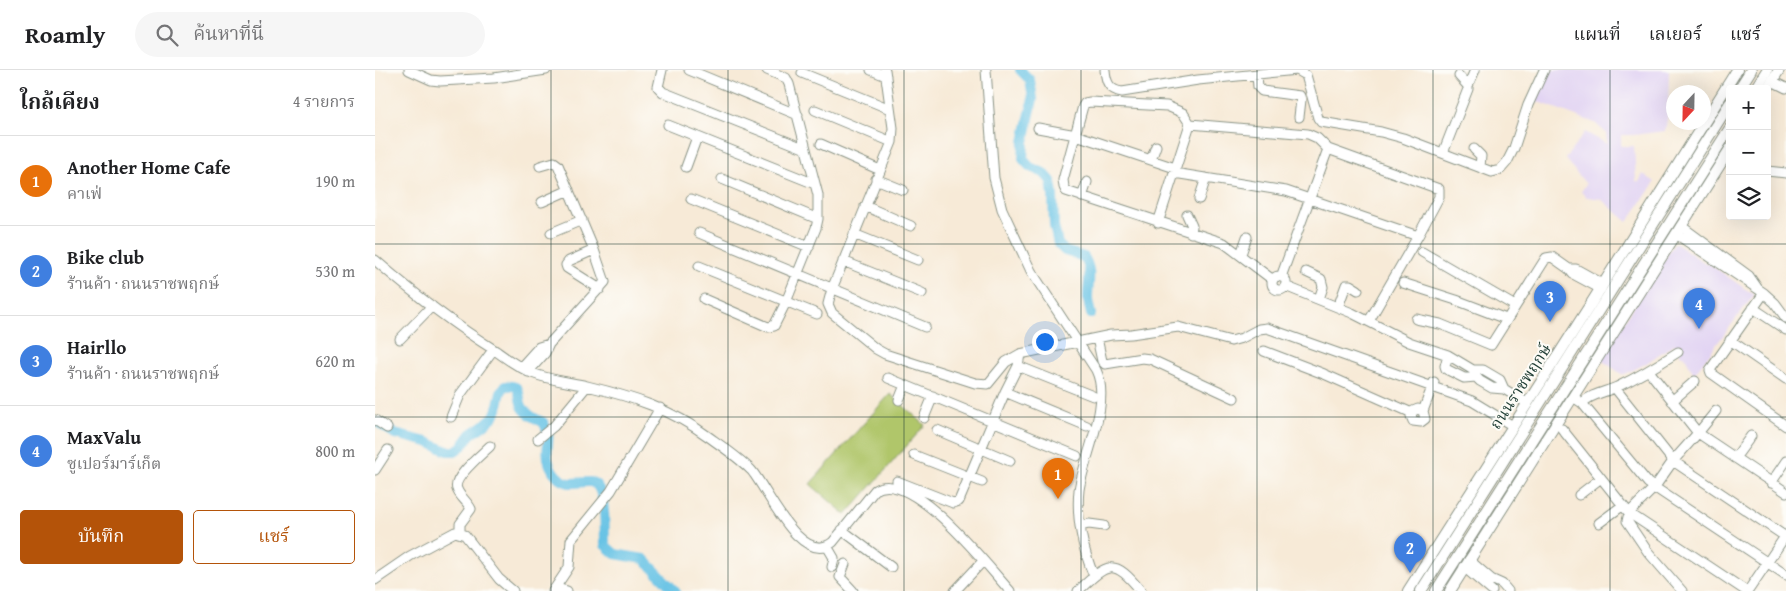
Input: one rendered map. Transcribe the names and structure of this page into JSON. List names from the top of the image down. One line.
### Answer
{"streets":{"main road":["ถนนราชพฤกษ์"]},"north":"bottom","page":{"header":"Roamly","search":"ค้นหาที่นี่","nav":["แผนที่","เลเยอร์","แชร์"],"heading":["ใกล้เคียง","4 รายการ"],"map_buttons":["+","−"],"list":[{"mark":"1","name":"Another Home Cafe","note":"คาเฟ่","value":"190 m"},{"mark":"2","name":"Bike club","note":"ร้านค้า · ถนนราชพฤกษ์","value":"530 m"},{"mark":"3","name":"Hairllo","note":"ร้านค้า · ถนนราชพฤกษ์","value":"620 m"},{"mark":"4","name":"MaxValu","note":"ซูเปอร์มาร์เก็ต","value":"800 m"}],"pins":["3","4","1","2"],"buttons":["บันทึก","แชร์"]}}
